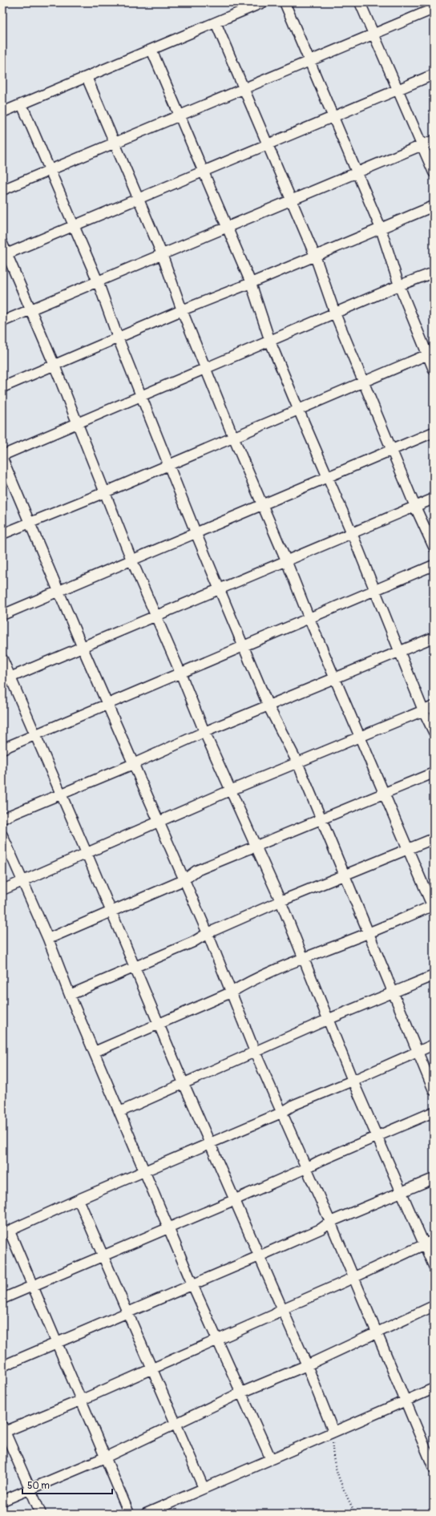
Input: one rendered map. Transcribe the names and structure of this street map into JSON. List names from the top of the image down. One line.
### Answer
{"scale_bar":"50 m"}
